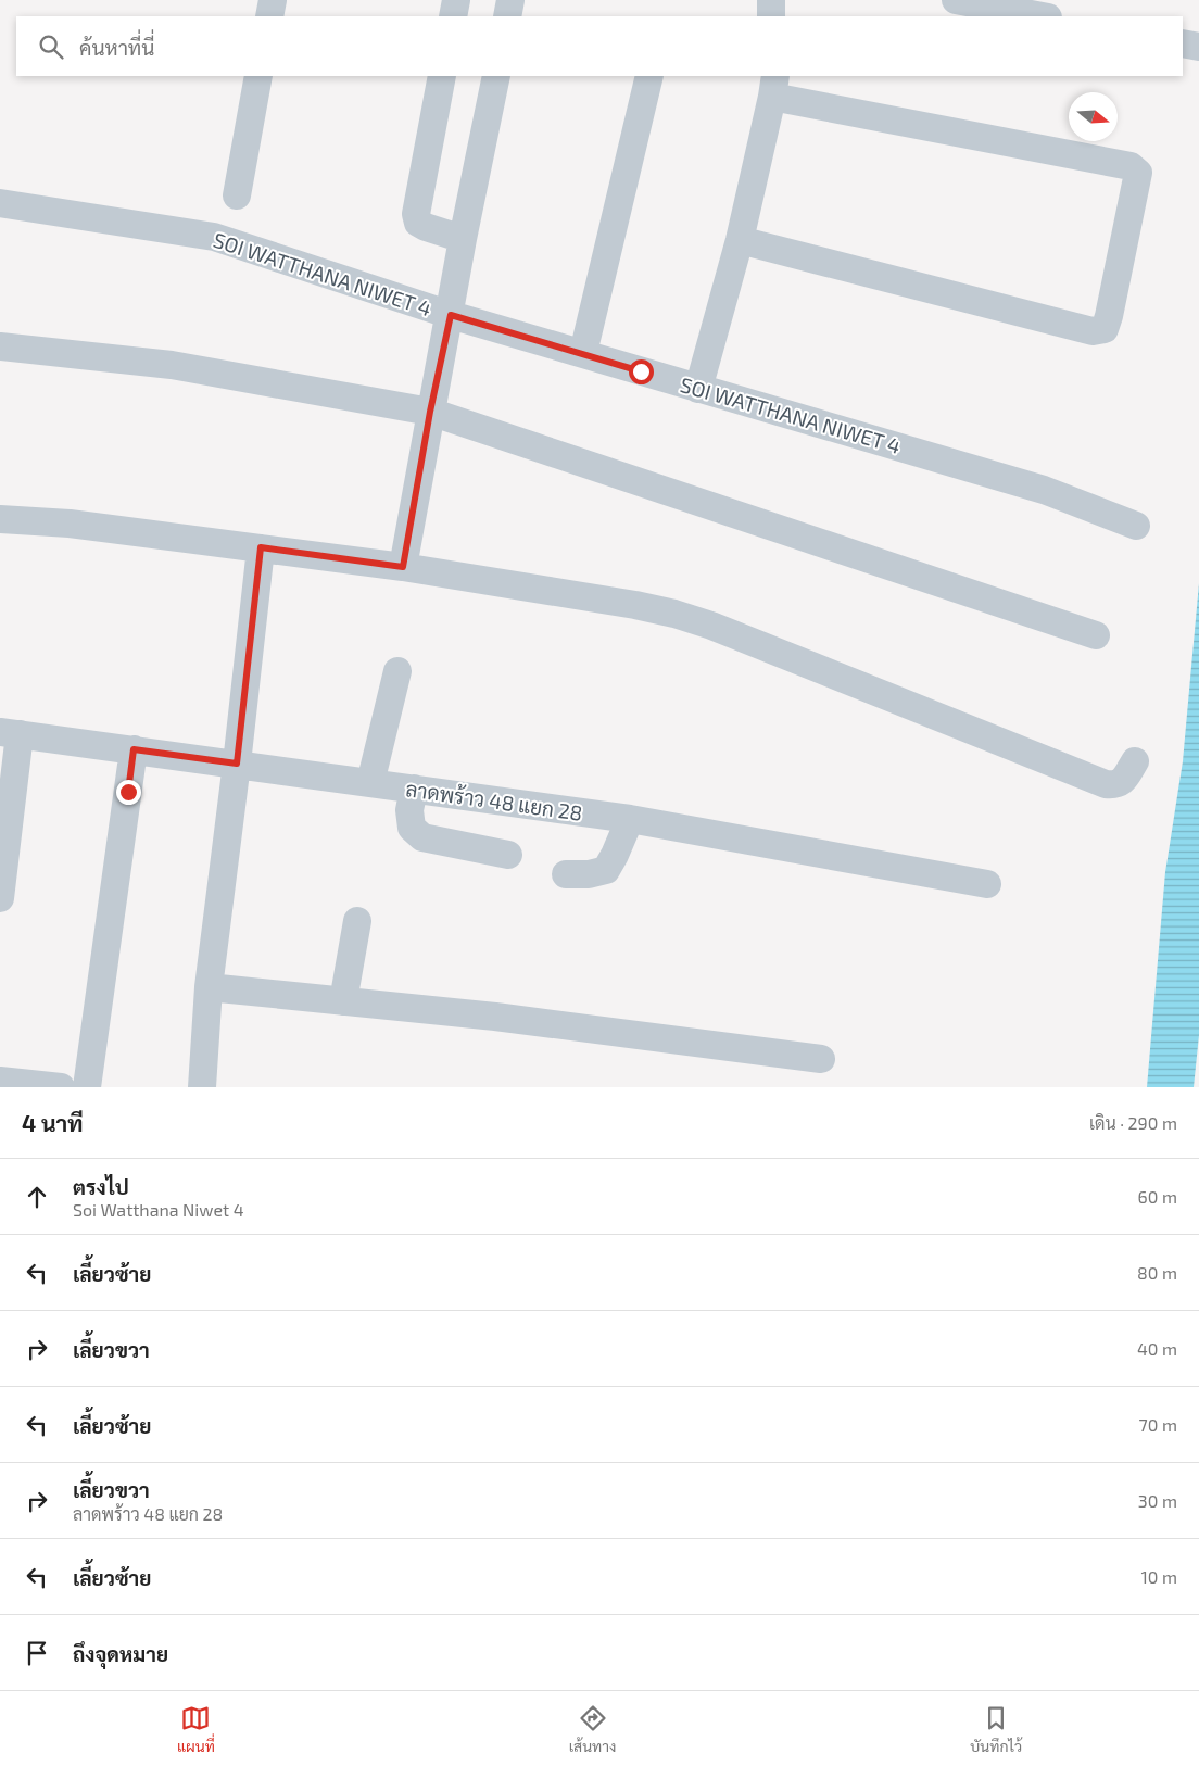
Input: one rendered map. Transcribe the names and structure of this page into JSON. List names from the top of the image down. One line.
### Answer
{"streets":{"street":["SOI WATTHANA NIWET 4","ลาดพร้าว 48 แยก 28"]},"north":"right","page":{"search":"ค้นหาที่นี่","heading":["4 นาที","เดิน · 290 m"],"list":[["ตรงไป","Soi Watthana Niwet 4","60 m"],["เลี้ยวซ้าย","80 m"],["เลี้ยวขวา","40 m"],["เลี้ยวซ้าย","70 m"],["เลี้ยวขวา","ลาดพร้าว 48 แยก 28","30 m"],["เลี้ยวซ้าย","10 m"],"ถึงจุดหมาย"],"nav":["แผนที่","เส้นทาง","บันทึกไว้"]}}
